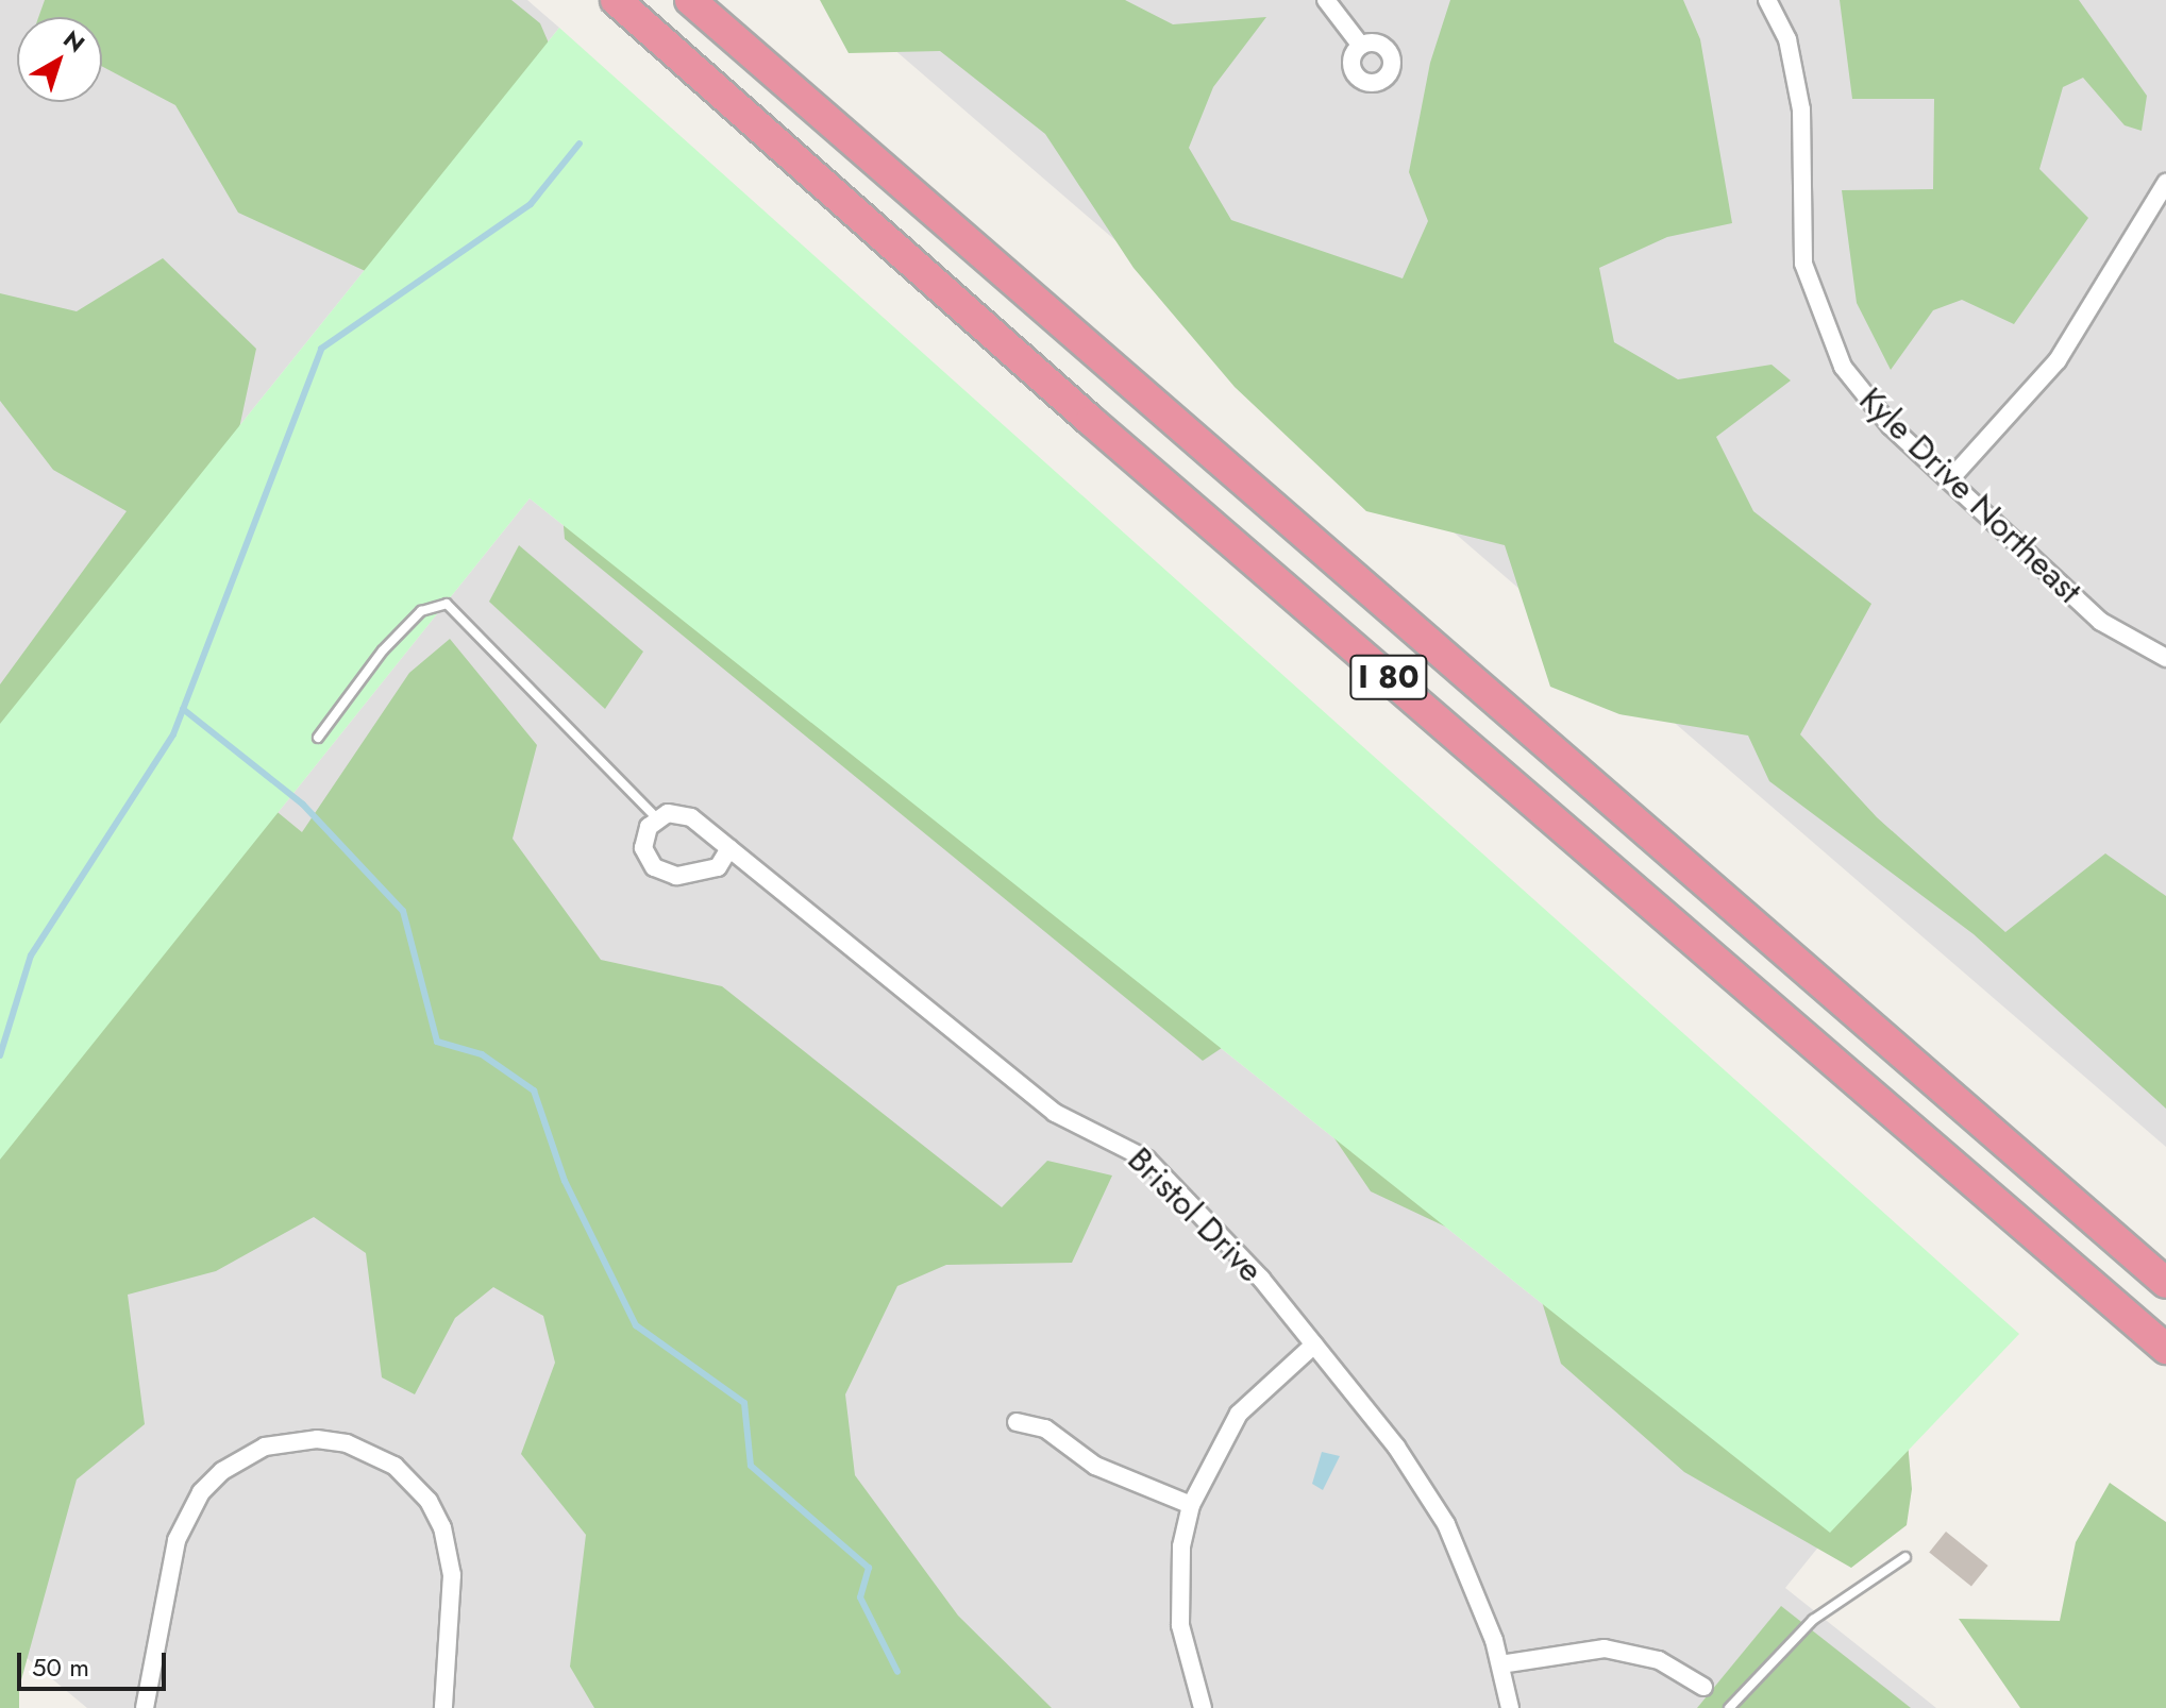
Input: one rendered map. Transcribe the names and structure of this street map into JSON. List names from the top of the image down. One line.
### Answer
{"streets":{"highway":["I 80"],"street":["Kyle Drive Northeast","Bristol Drive"]},"scale_bar":"50 m","north":"top right"}
